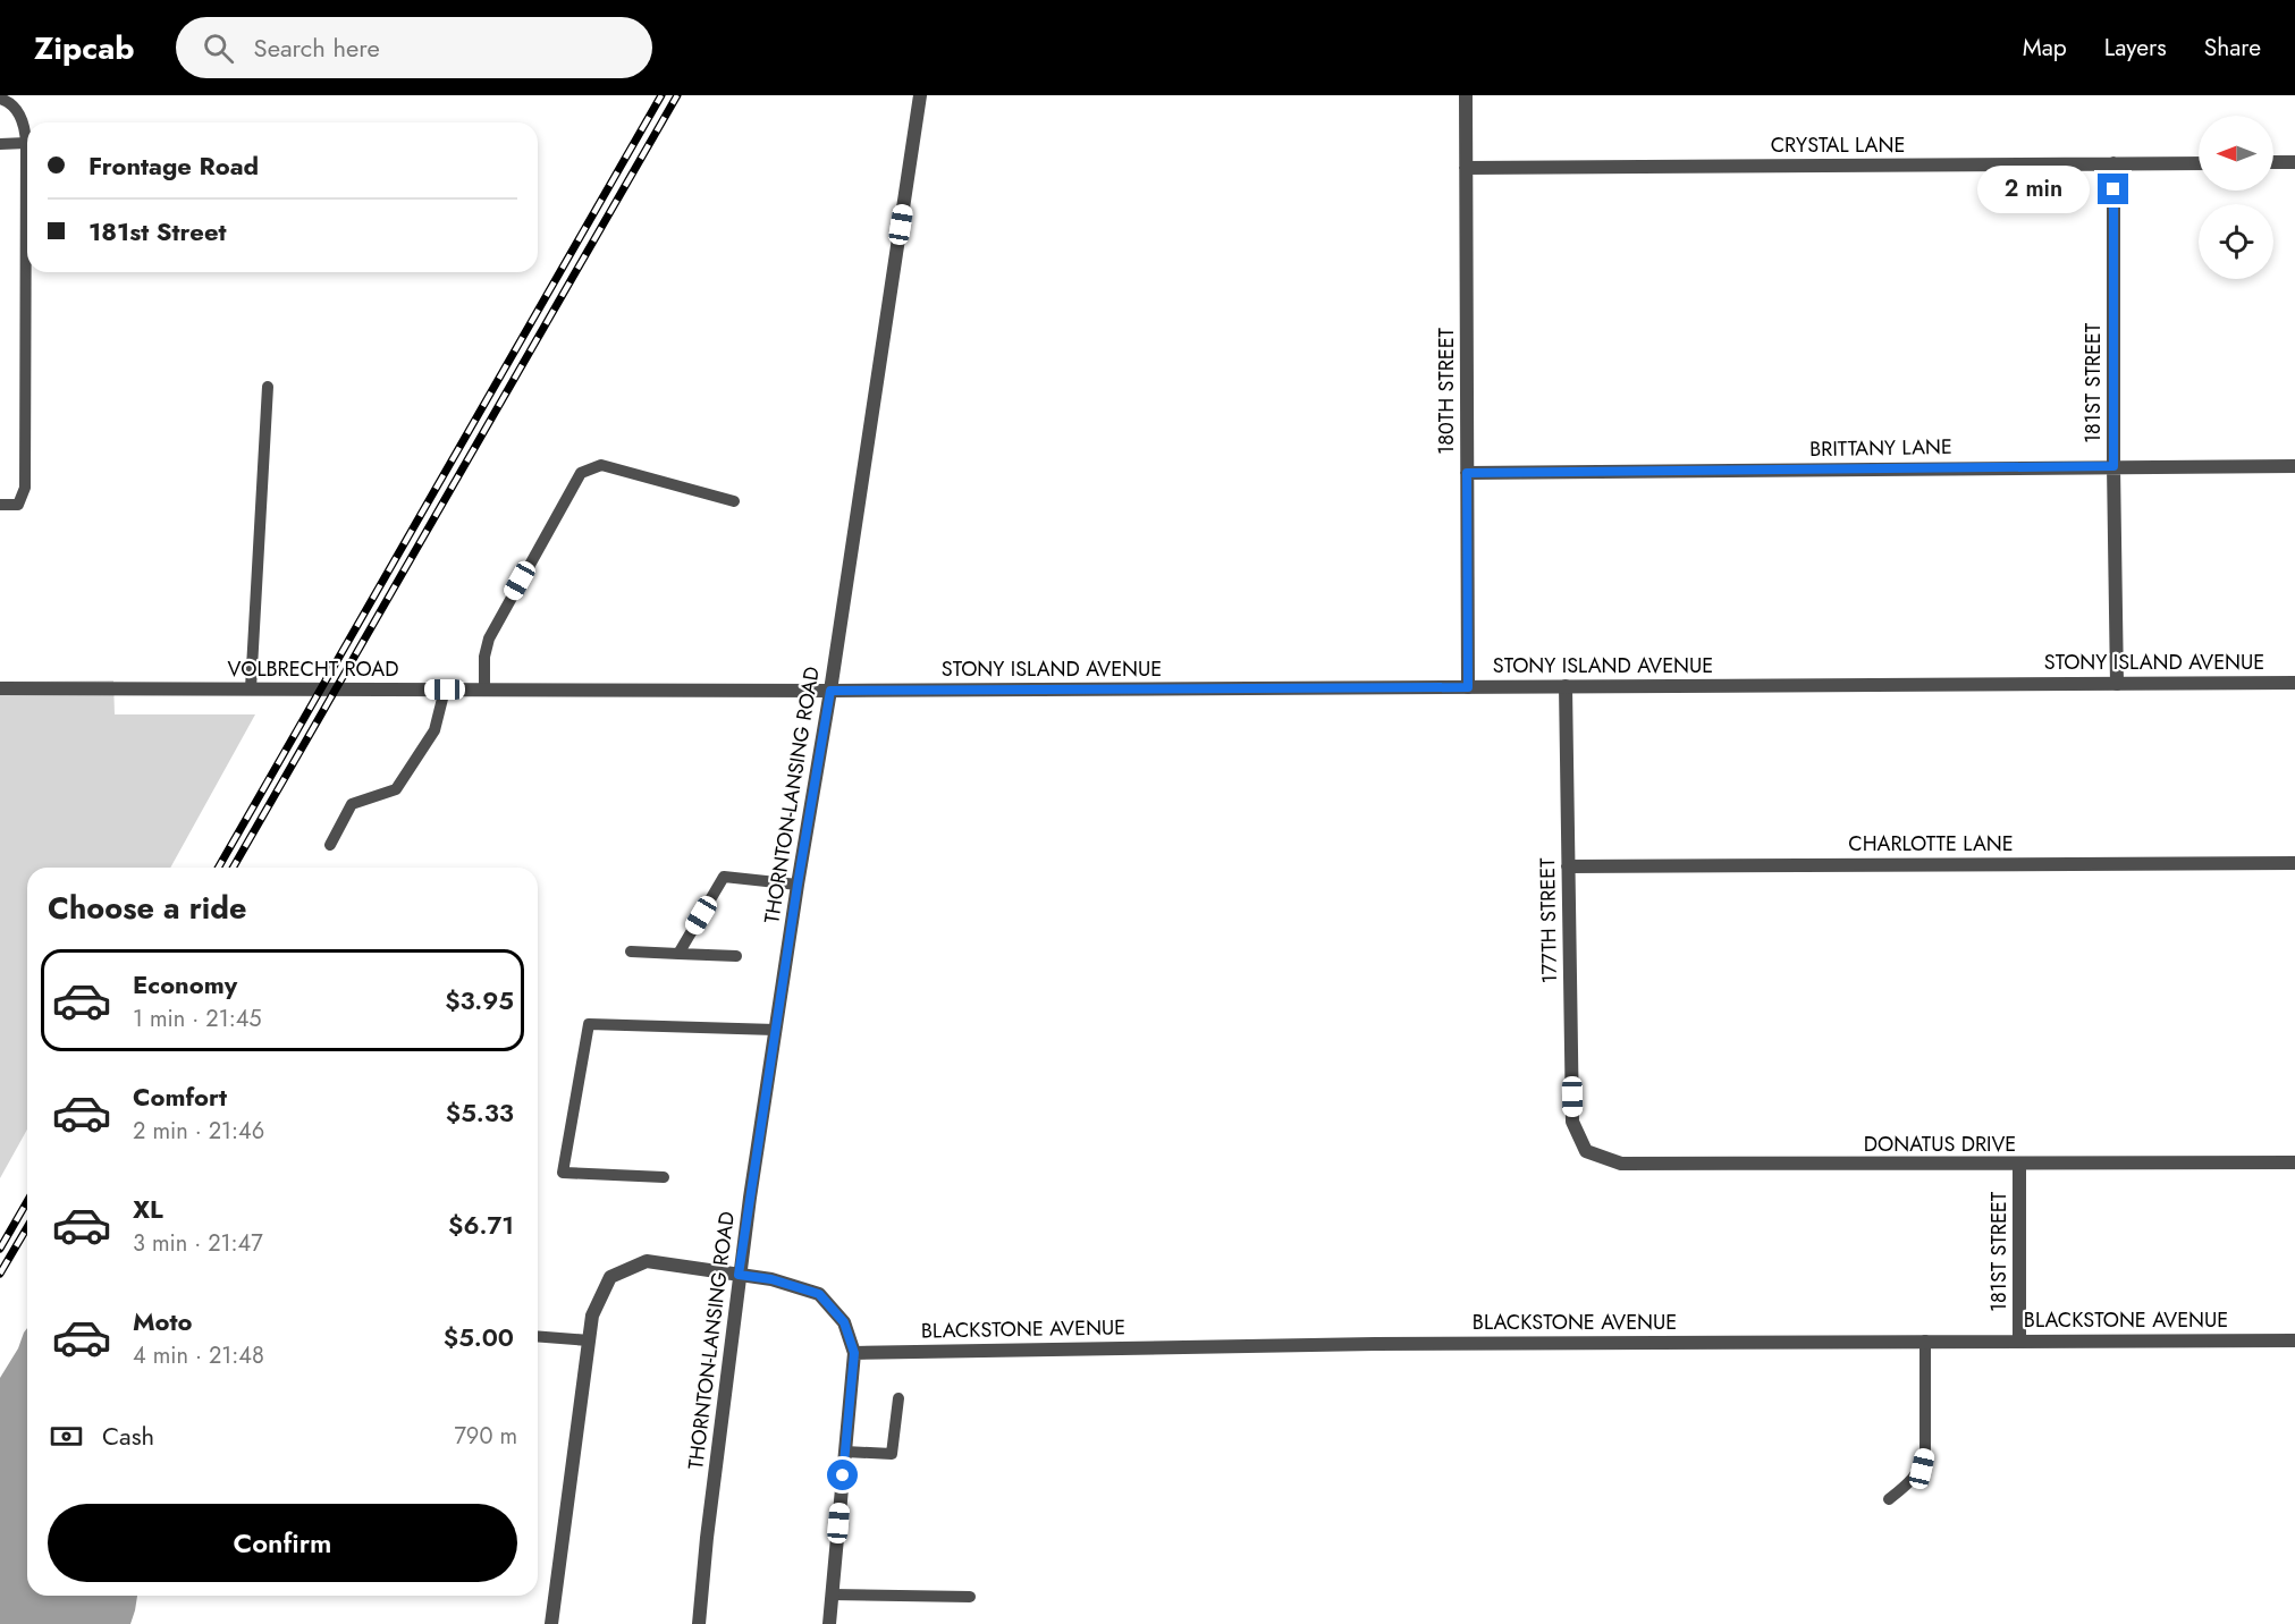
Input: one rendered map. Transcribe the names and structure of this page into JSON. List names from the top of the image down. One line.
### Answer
{"streets":{"street":["CRYSTAL LANE","181ST STREET","180TH STREET","BRITTANY LANE","STONY ISLAND AVENUE","VOLBRECHT ROAD","THORNTON-LANSING ROAD","CHARLOTTE LANE","177TH STREET","DONATUS DRIVE","BLACKSTONE AVENUE"]},"crossings":[["CRYSTAL LANE","181ST STREET"],["CRYSTAL LANE","180TH STREET"],["181ST STREET","BRITTANY LANE"],["181ST STREET","STONY ISLAND AVENUE"],["181ST STREET","DONATUS DRIVE"],["181ST STREET","BLACKSTONE AVENUE"],["180TH STREET","BRITTANY LANE"],["180TH STREET","STONY ISLAND AVENUE"],["STONY ISLAND AVENUE","VOLBRECHT ROAD"],["STONY ISLAND AVENUE","THORNTON-LANSING ROAD"],["STONY ISLAND AVENUE","177TH STREET"],["VOLBRECHT ROAD","THORNTON-LANSING ROAD"],["CHARLOTTE LANE","177TH STREET"],["177TH STREET","DONATUS DRIVE"]],"north":"left","page":{"header":"Zipcab","search":"Search here","nav":["Map","Layers","Share"],"banner":["Frontage Road","181st Street"],"bubble":"2 min","heading":"Choose a ride","list":[{"name":"Economy","note":"1 min · 21:45","value":"$3.95"},{"name":"Comfort","note":"2 min · 21:46","value":"$5.33"},{"name":"XL","note":"3 min · 21:47","value":"$6.71"},{"name":"Moto","note":"4 min · 21:48","value":"$5.00"}],"pay":["Cash","790 m"],"buttons":"Confirm"}}
